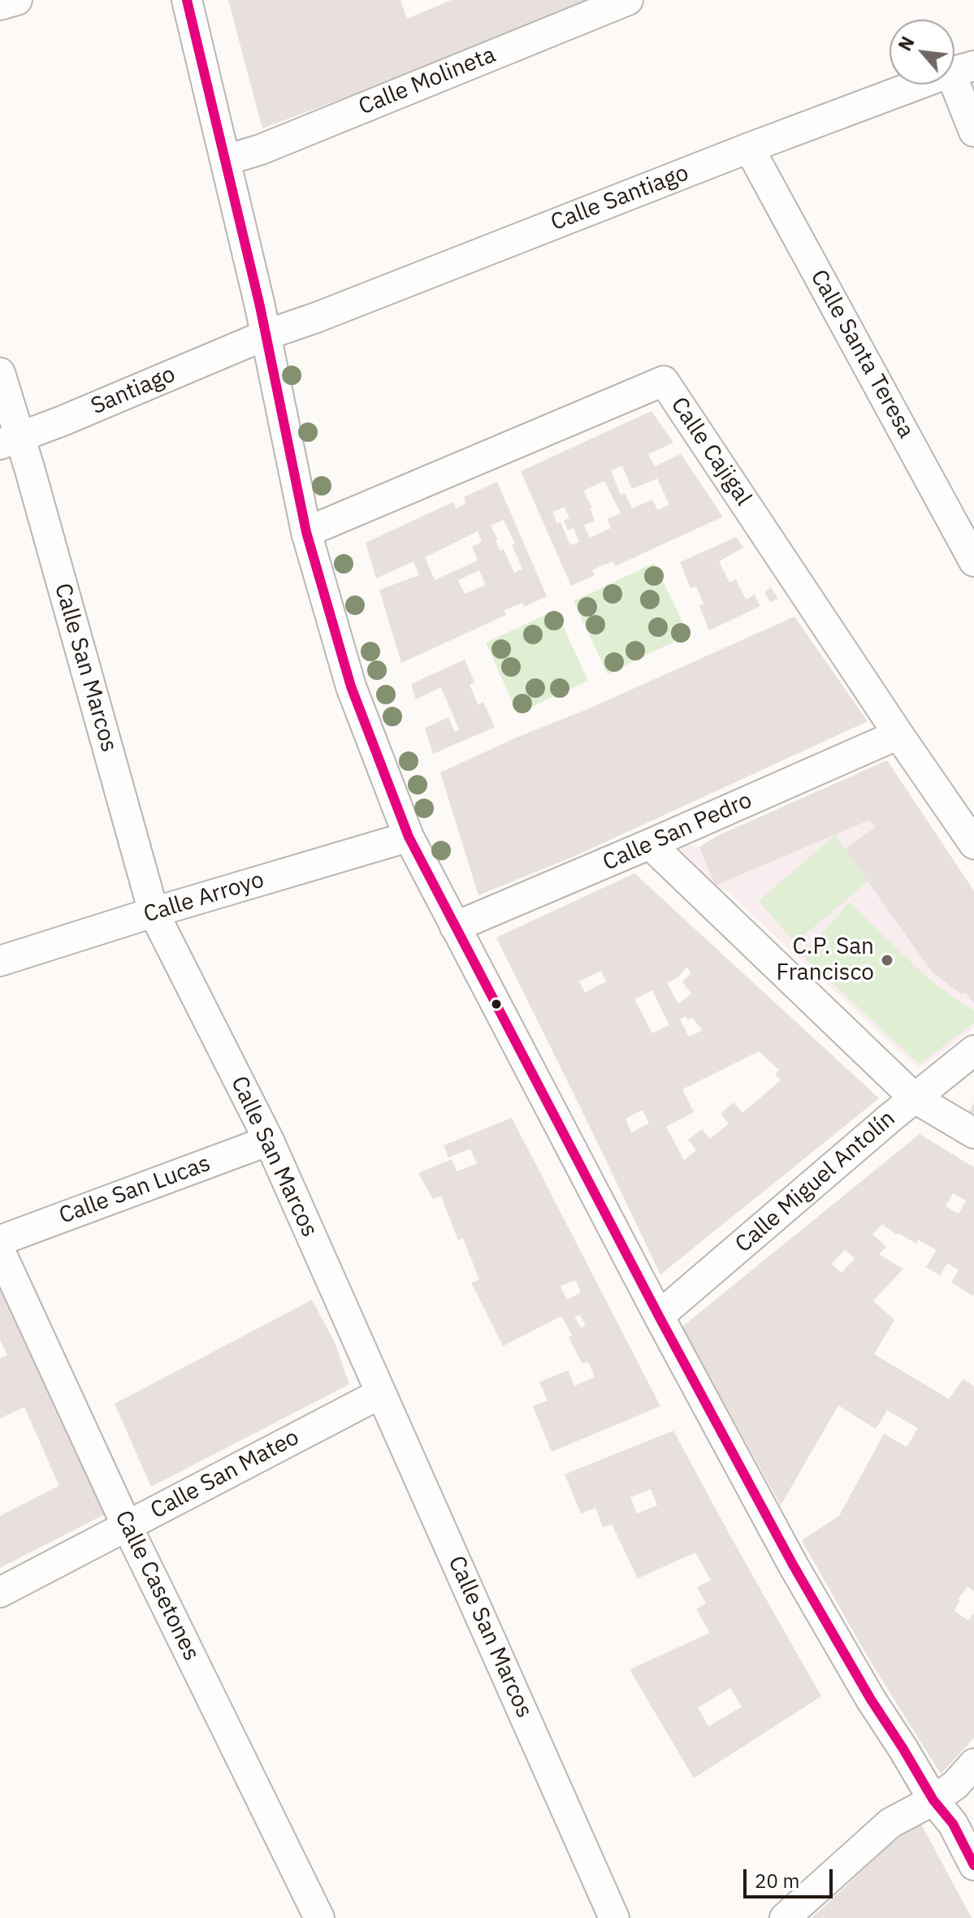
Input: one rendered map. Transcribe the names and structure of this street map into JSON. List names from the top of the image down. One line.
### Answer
{"streets":{"street":["Calle Molineta","Calle Santiago","Calle Santa Teresa","Santiago","Calle Cajigal","Calle San Marcos","Calle San Pedro","Calle Arroyo","Calle Miguel Antolín","Calle San Lucas","Calle San Mateo","Calle Casetones"]},"crossings":[["Calle Santiago","Calle Santa Teresa"],["Calle Santiago","Santiago"],["Santiago","Calle San Marcos"],["Calle Cajigal","Calle San Pedro"],["Calle San Marcos","Calle Arroyo"],["Calle San Marcos","Calle San Lucas"],["Calle San Marcos","Calle San Mateo"],["Calle San Mateo","Calle Casetones"]],"places":["C.P. San Francisco"],"scale_bar":"20 m","north":"top left"}
